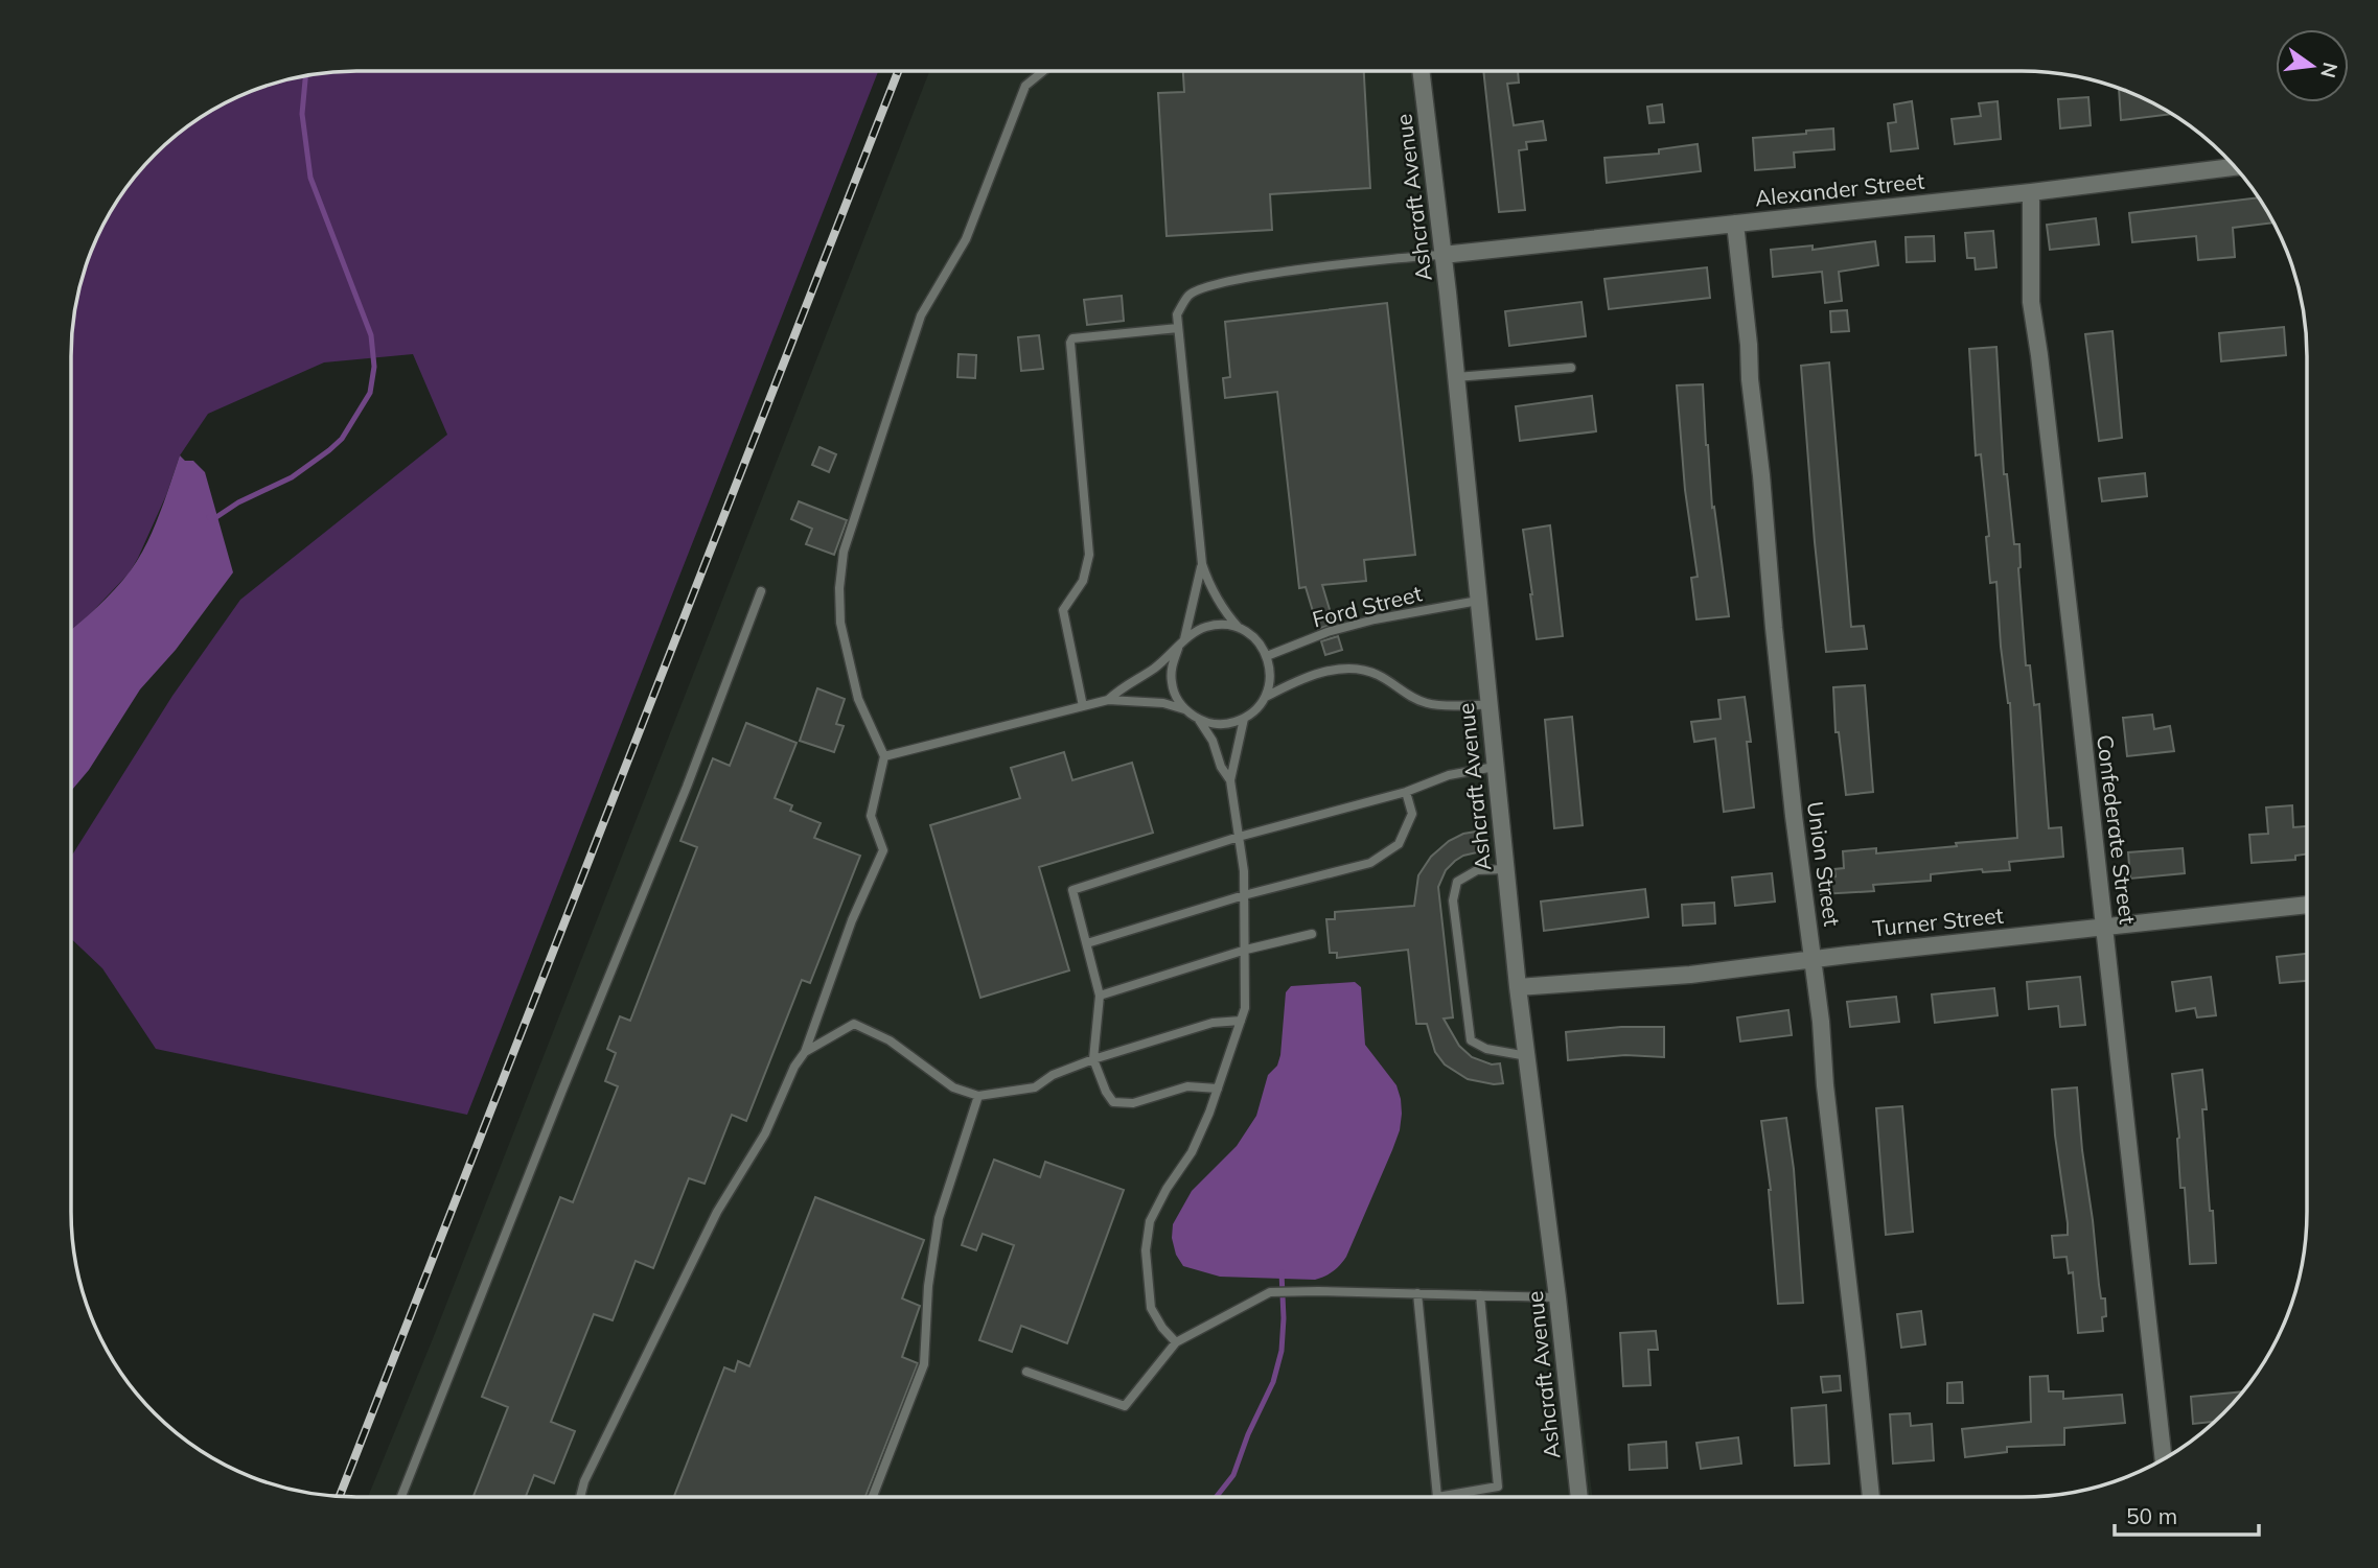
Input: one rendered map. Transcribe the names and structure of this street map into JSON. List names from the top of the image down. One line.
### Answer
{"streets":{"street":["Alexander Street","Ashcraft Avenue","Confederate Street","Union Street","Turner Street"],"lane":["Ford Street"]},"crossings":[["Alexander Street","Ashcraft Avenue"],["Alexander Street","Confederate Street"],["Alexander Street","Union Street"],["Ashcraft Avenue","Ford Street"],["Ashcraft Avenue","Turner Street"],["Confederate Street","Turner Street"],["Union Street","Turner Street"]],"scale_bar":"50 m","north":"right"}
